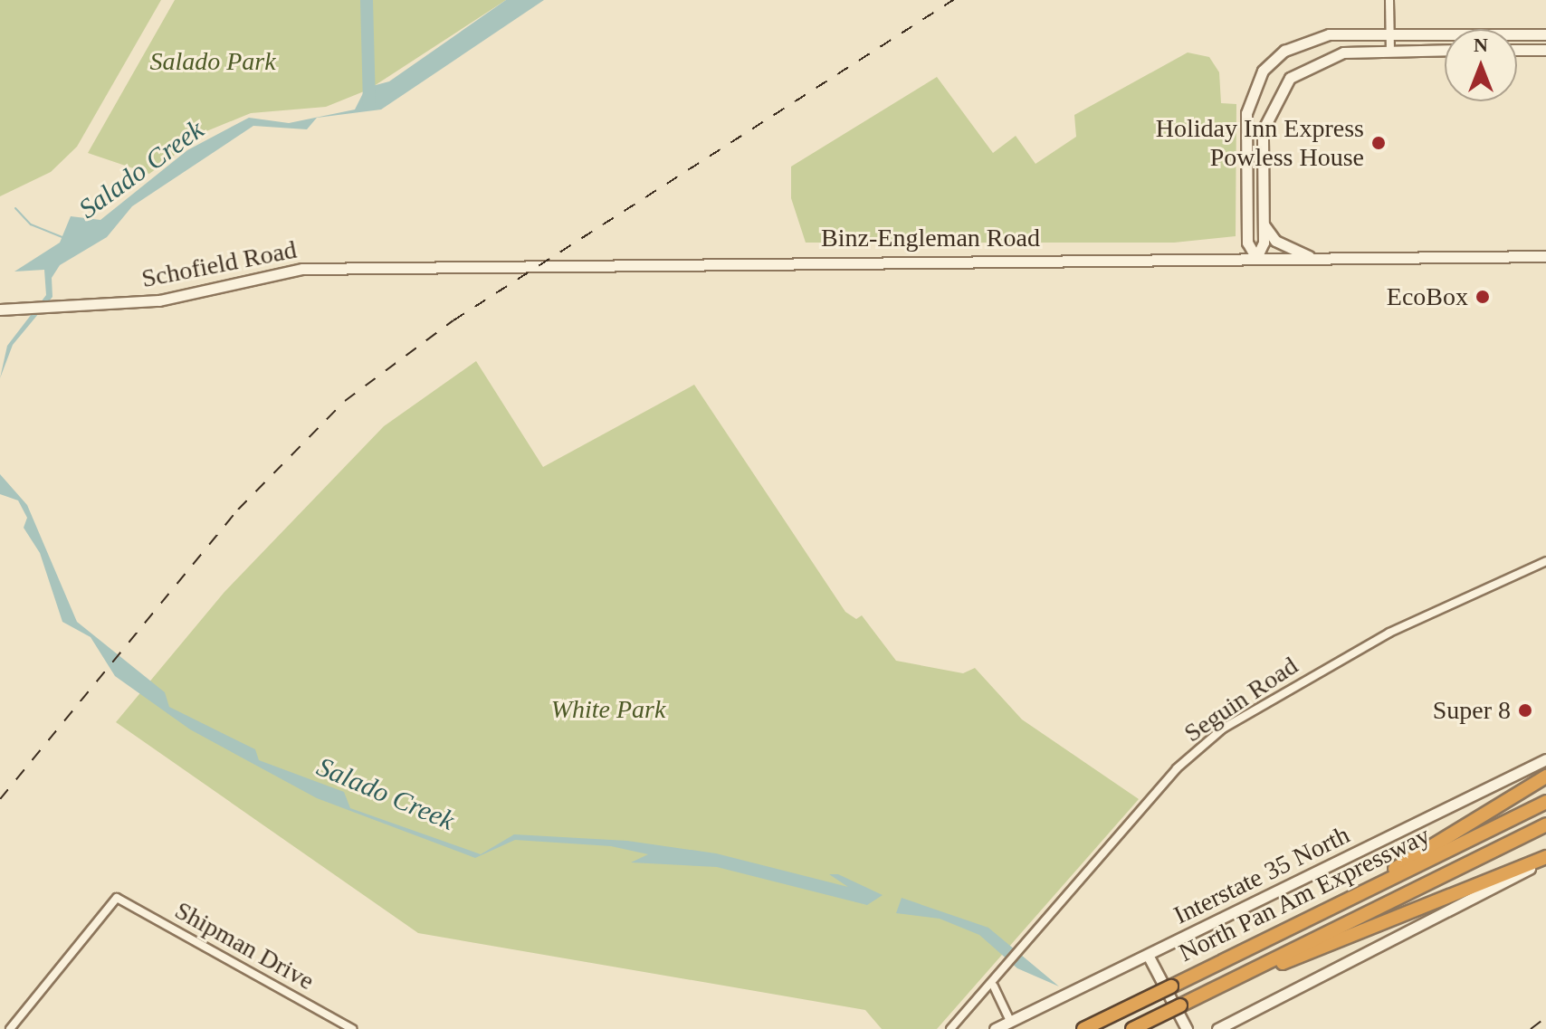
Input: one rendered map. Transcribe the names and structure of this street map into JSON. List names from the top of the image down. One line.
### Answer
{"streets":{"highway":["North Pan Am Expressway"],"street":["Binz-Engleman Road","Schofield Road","Seguin Road","Interstate 35 North","Shipman Drive"]},"crossings":[["Binz-Engleman Road","Schofield Road"]],"water":["Salado Creek"],"parks":["Salado Park","White Park"],"places":["Holiday Inn Express Powless House","EcoBox","Super 8"],"north":"top"}
